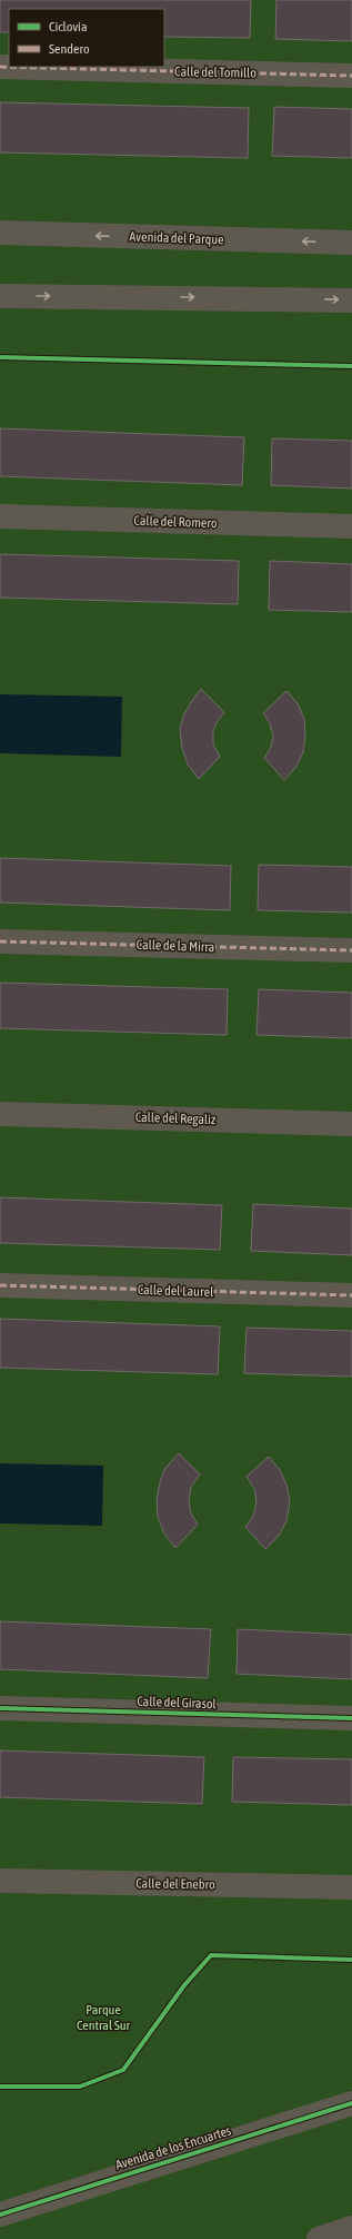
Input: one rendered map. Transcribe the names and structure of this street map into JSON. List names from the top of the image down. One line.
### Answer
{"streets":{"street":["Calle del Tomillo","Avenida del Parque","Calle del Romero","Calle de la Mirra","Calle del Regaliz","Calle del Laurel","Calle del Girasol","Calle del Enebro","Avenida de los Encuartes"]},"parks":["Parque Central Sur"],"legend":["Ciclovía","Sendero"]}
